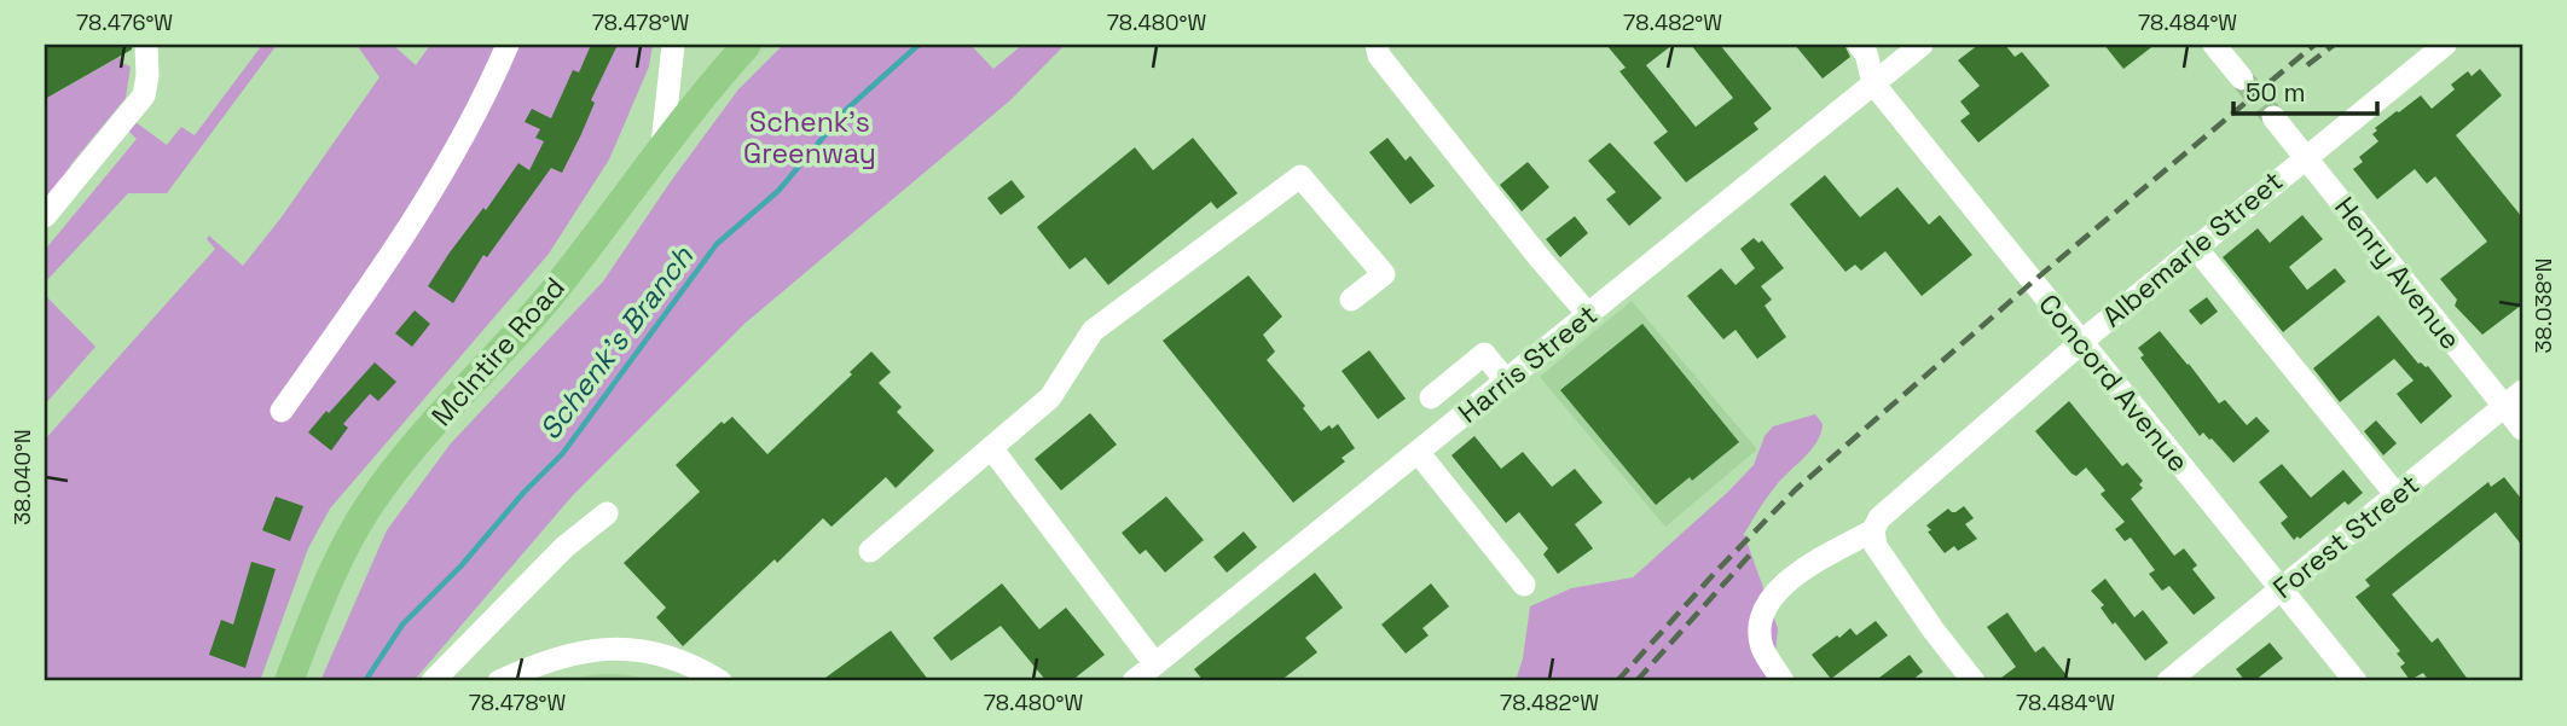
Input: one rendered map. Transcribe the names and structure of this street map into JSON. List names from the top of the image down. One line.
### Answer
{"streets":{"main road":["McIntire Road"],"street":["Albemarle Street","Henry Avenue","Harris Street","Concord Avenue","Forest Street"]},"crossings":[["Albemarle Street","Henry Avenue"],["Albemarle Street","Concord Avenue"],["Henry Avenue","Forest Street"],["Harris Street","Concord Avenue"],["Concord Avenue","Forest Street"]],"water":["Schenk's Branch"],"parks":["Schenk's Greenway"],"scale_bar":"50 m","coordinates":["78.476°W","78.478°W","78.480°W","78.482°W","78.484°W","38.038°N","38.040°N"]}
